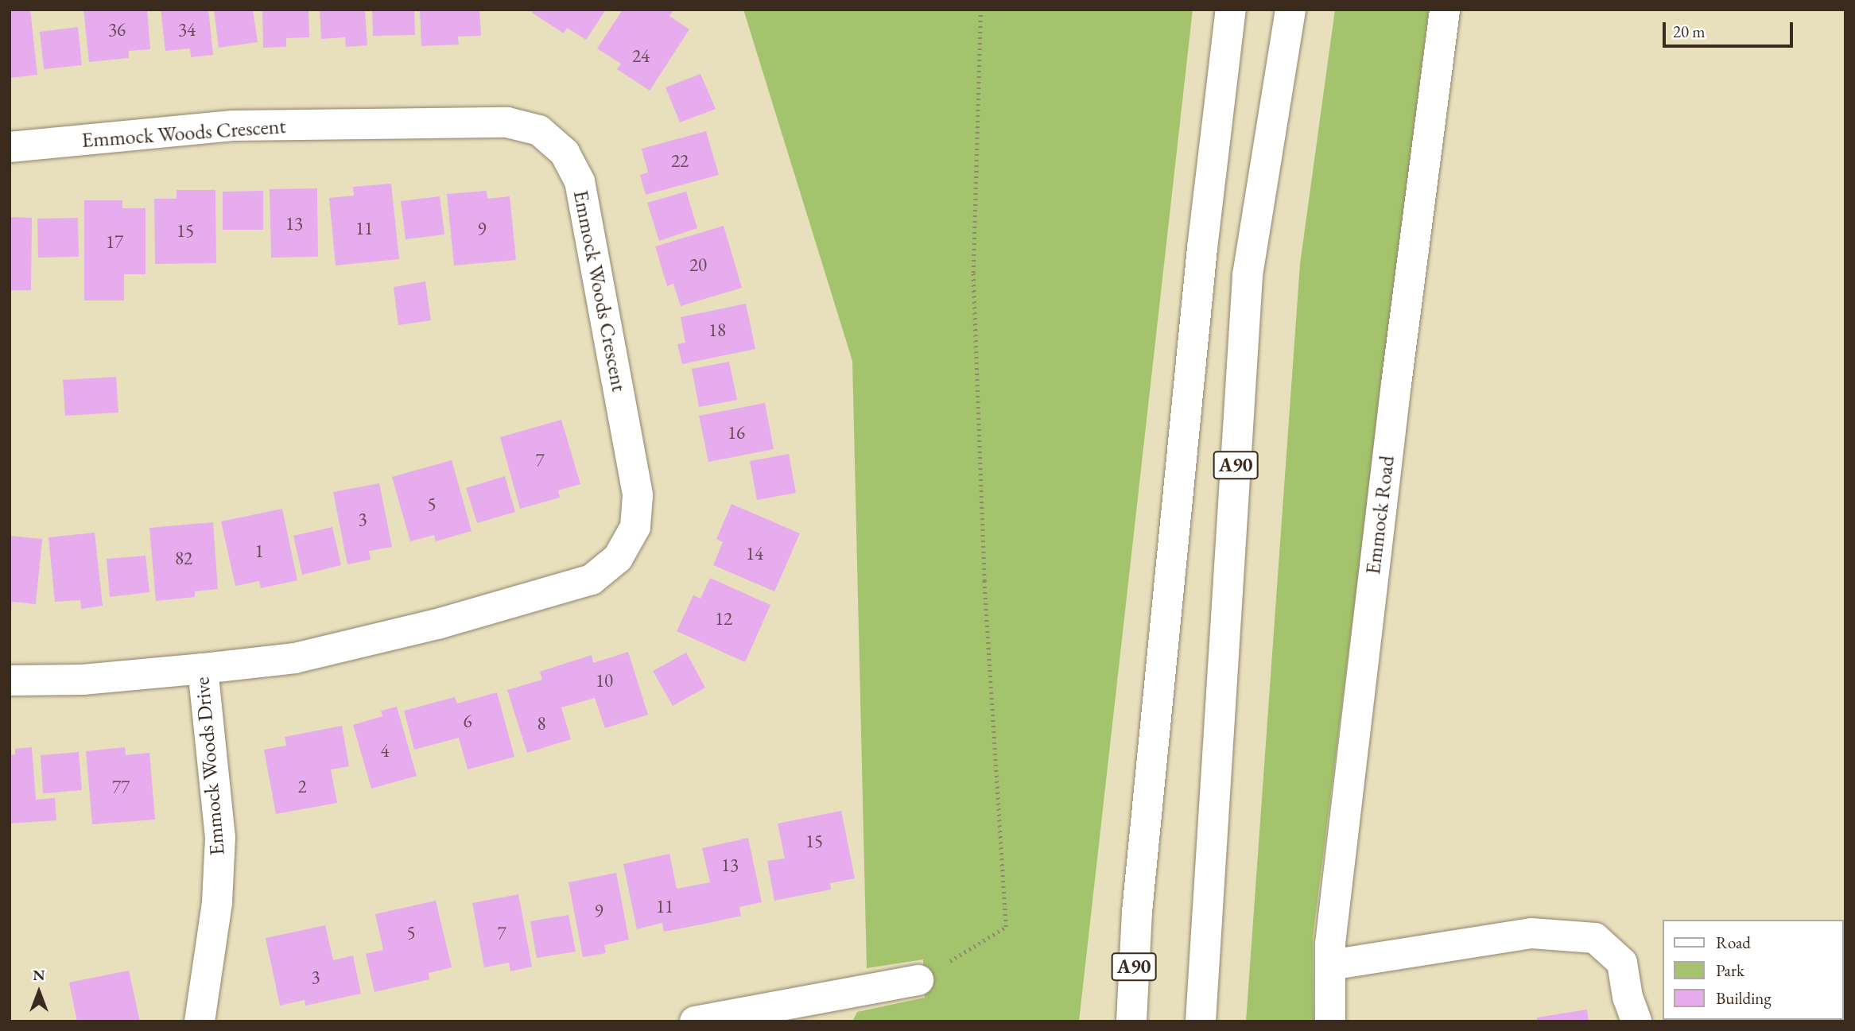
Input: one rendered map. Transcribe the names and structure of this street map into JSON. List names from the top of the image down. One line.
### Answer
{"streets":{"main road":["Emmock Woods Crescent","A90","Emmock Road","Emmock Woods Drive"]},"crossings":[["Emmock Woods Crescent","Emmock Woods Drive"]],"house_numbers":["36","34","24","22","13","11","9","15","17","20","18","16","7","5","3","1","14","82","12","10","6","8","4","2","77","15","13","11","9","5","7","3"],"legend":["Road","Park","Building"],"scale_bar":"20 m","north":"top"}
